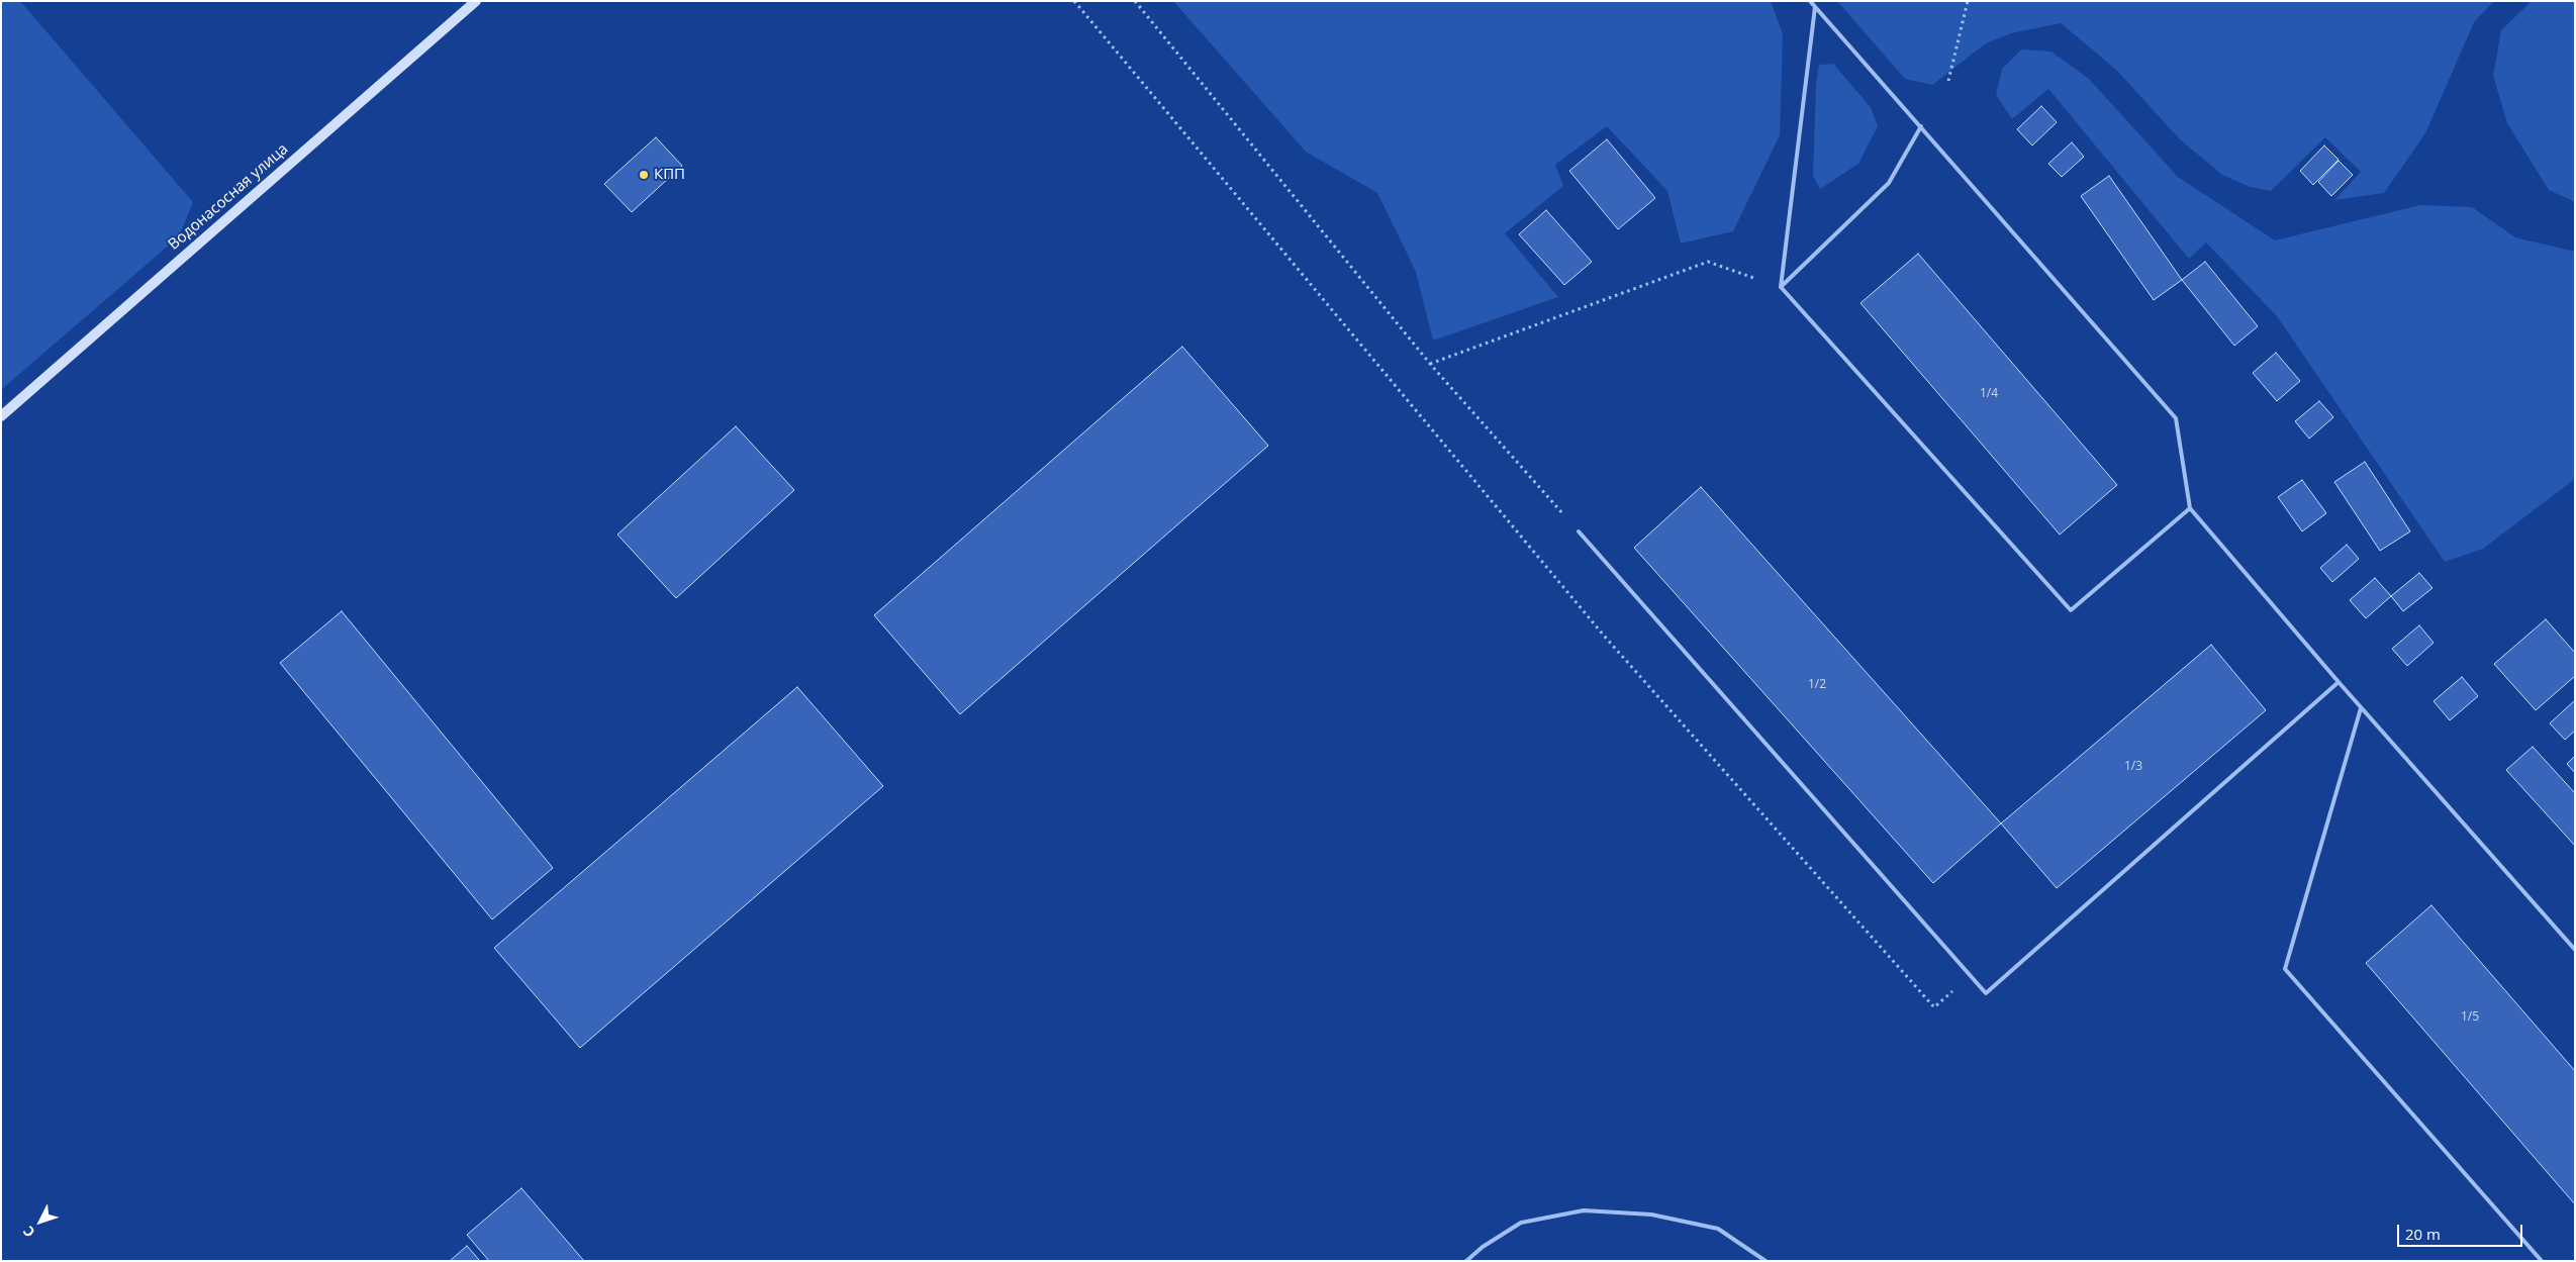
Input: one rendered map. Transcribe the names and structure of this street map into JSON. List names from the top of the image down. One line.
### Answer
{"streets":{"street":["Водонасосная улица"]},"places":["КПП"],"house_numbers":["1/4","1/2","1/3","1/5"],"scale_bar":"20 m","north":"bottom left"}
